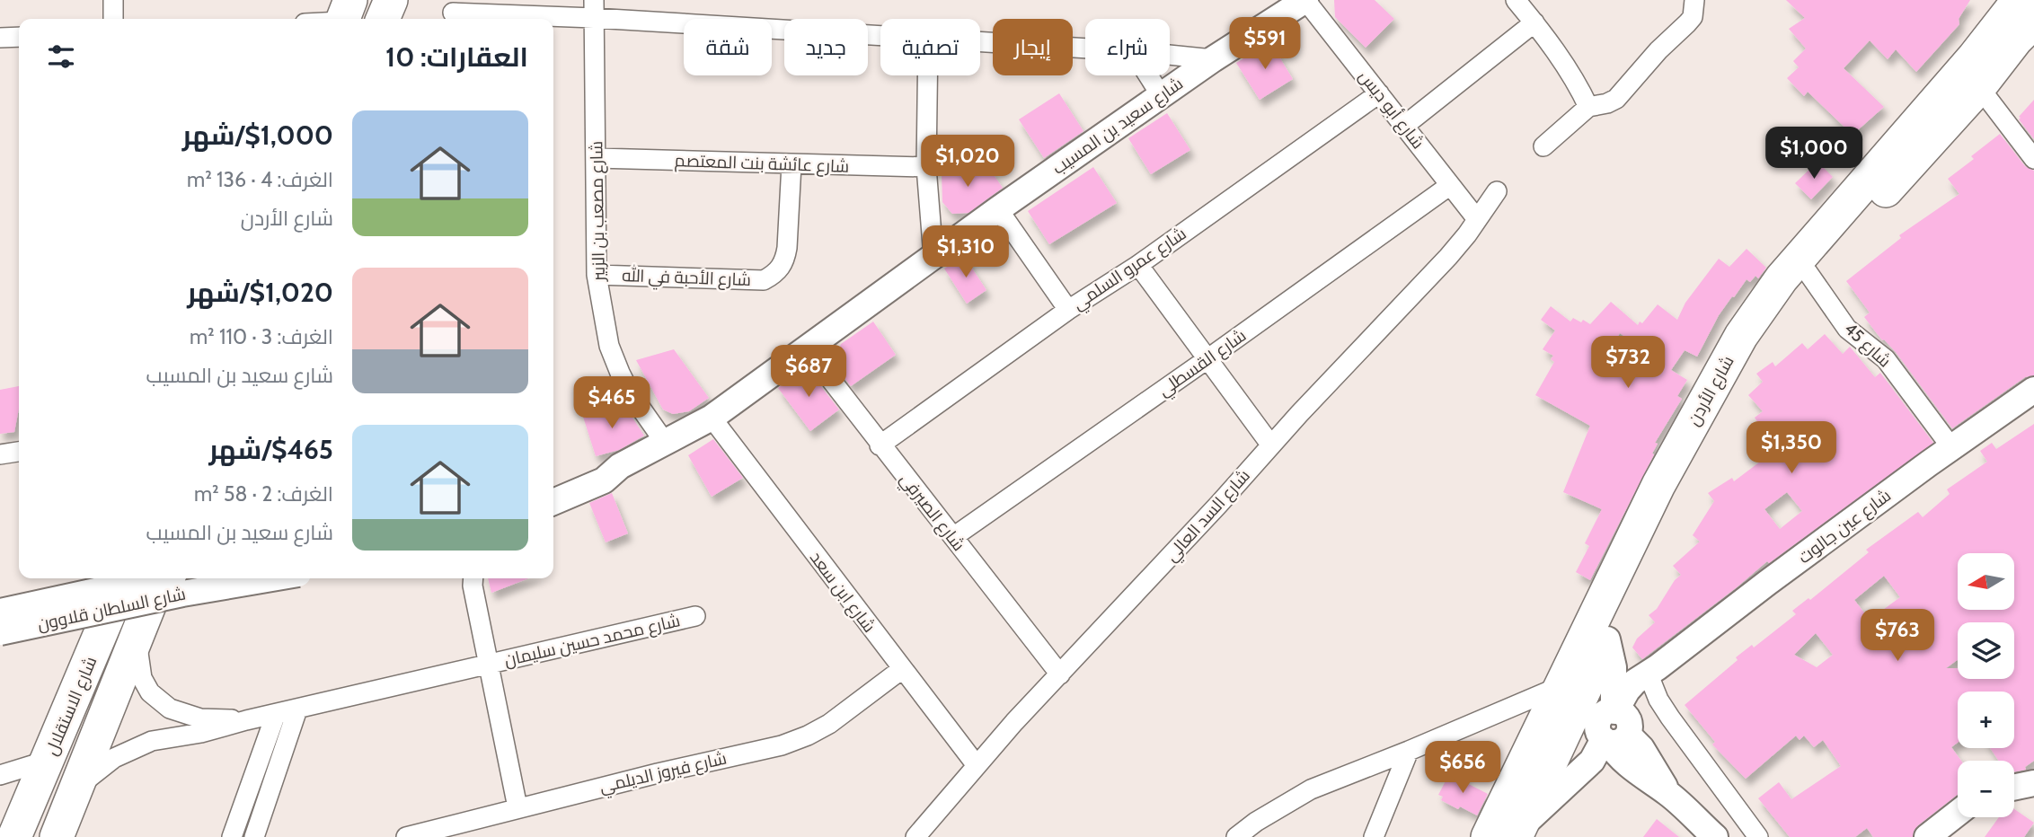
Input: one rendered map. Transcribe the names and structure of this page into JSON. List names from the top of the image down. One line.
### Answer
{"streets":{"highway":["شارع الأردن","شارع الاستقلال"],"street":["شارع أبو ديس","شارع سعيد بن المسيب","شارع عائشة بنت المعتصم","شارع مصعب بن الزبير","شارع عمرو السلمي","شارع الأحبة في الله","شارع 45","شارع القسطلي","شارع الصيرفي","شارع السد العالي","شارع عين جالوت","شارع ابن سعد","شارع السلطان قلاوون","شارع محمد حسين سليمان","شارع فيروز الديلمي"]},"crossings":[["شارع أبو ديس","شارع سعيد بن المسيب"],["شارع أبو ديس","شارع عمرو السلمي"],["شارع أبو ديس","شارع القسطلي"],["شارع أبو ديس","شارع السد العالي"],["شارع سعيد بن المسيب","شارع مصعب بن الزبير"],["شارع سعيد بن المسيب","شارع الصيرفي"],["شارع سعيد بن المسيب","شارع ابن سعد"],["شارع عائشة بنت المعتصم","شارع مصعب بن الزبير"],["شارع عائشة بنت المعتصم","شارع الأحبة في الله"],["شارع مصعب بن الزبير","شارع الأحبة في الله"],["شارع عمرو السلمي","شارع الصيرفي"],["شارع 45","شارع الأردن"],["شارع 45","شارع عين جالوت"],["شارع القسطلي","شارع الصيرفي"],["شارع الأردن","شارع عين جالوت"],["شارع الصيرفي","شارع السد العالي"],["شارع السد العالي","شارع ابن سعد"],["شارع ابن سعد","شارع فيروز الديلمي"],["شارع محمد حسين سليمان","شارع فيروز الديلمي"]],"north":"left","page":{"price":["$591","$1,000","$1,020","$1,310","$732","$687","$465","$1,350","$763","$656"],"chip":["شراء","إيجار","تصفية","جديد","شقة"],"heading":"العقارات: 10","list":[{"name":"$1,000/شهر","note":"الغرف: 4 · 136 m² · شارع الأردن"},{"name":"$1,020/شهر","note":"الغرف: 3 · 110 m² · شارع سعيد بن المسيب"},{"name":"$465/شهر","note":"الغرف: 2 · 58 m² · شارع سعيد بن المسيب"}],"map_buttons":["+","−"]}}
